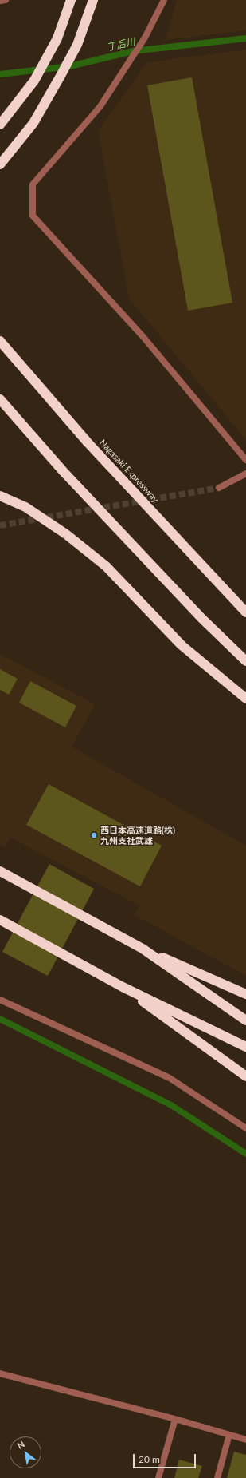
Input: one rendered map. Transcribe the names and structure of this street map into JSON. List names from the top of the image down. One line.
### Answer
{"streets":{"highway":["Nagasaki Expressway"]},"water":["丁后川"],"places":["西日本高速道路(株) 九州支社武雄"],"scale_bar":"20 m","north":"top left"}
